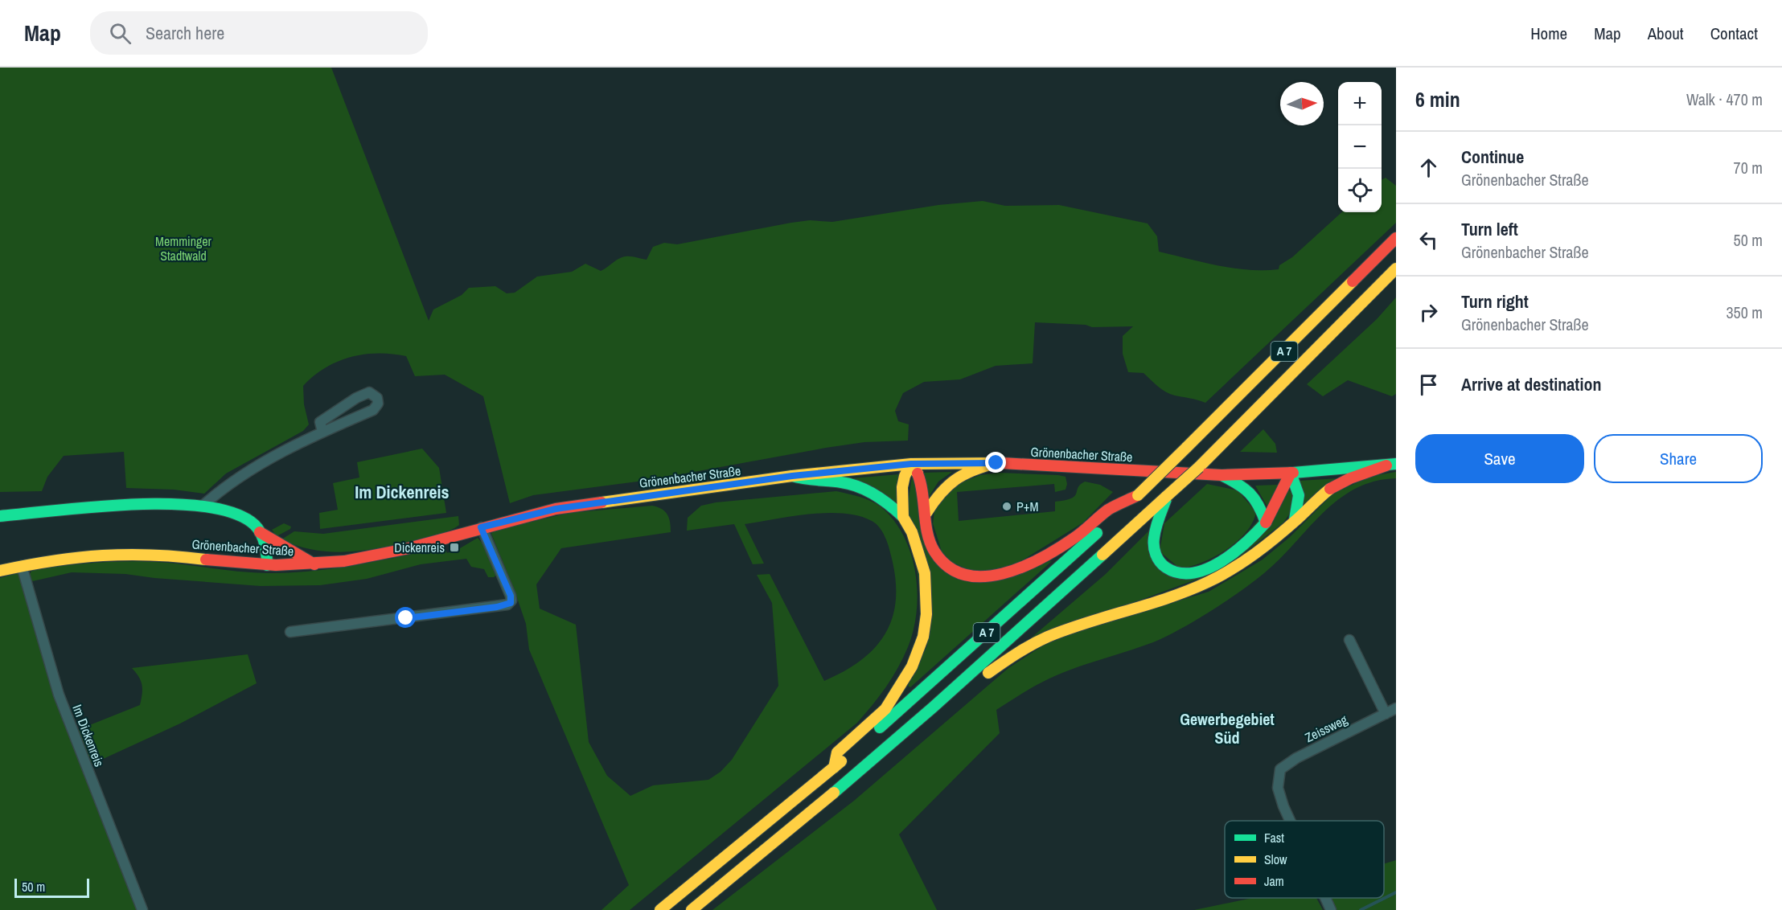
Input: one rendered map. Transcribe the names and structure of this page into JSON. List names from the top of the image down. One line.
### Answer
{"streets":{"main road":["A 7","Grönenbacher Straße"],"street":["Zeissweg","Im Dickenreis"]},"crossings":[["A 7","Grönenbacher Straße"],["Grönenbacher Straße","Im Dickenreis"]],"districts":["Im Dickenreis","Gewerbegebiet Süd"],"parks":["Memminger Stadtwald"],"places":{"other":["P+M"],"transit":["Dickenreis"]},"legend":["Fast","Slow","Jam"],"scale_bar":"50 m","north":"right","page":{"header":"Map","search":"Search here","nav":["Home","Map","About","Contact"],"heading":["6 min","Walk · 470 m"],"map_buttons":["+","−"],"list":[["Continue","Grönenbacher Straße","70 m"],["Turn left","Grönenbacher Straße","50 m"],["Turn right","Grönenbacher Straße","350 m"],"Arrive at destination"],"buttons":["Save","Share"],"scale":"50 m"}}
